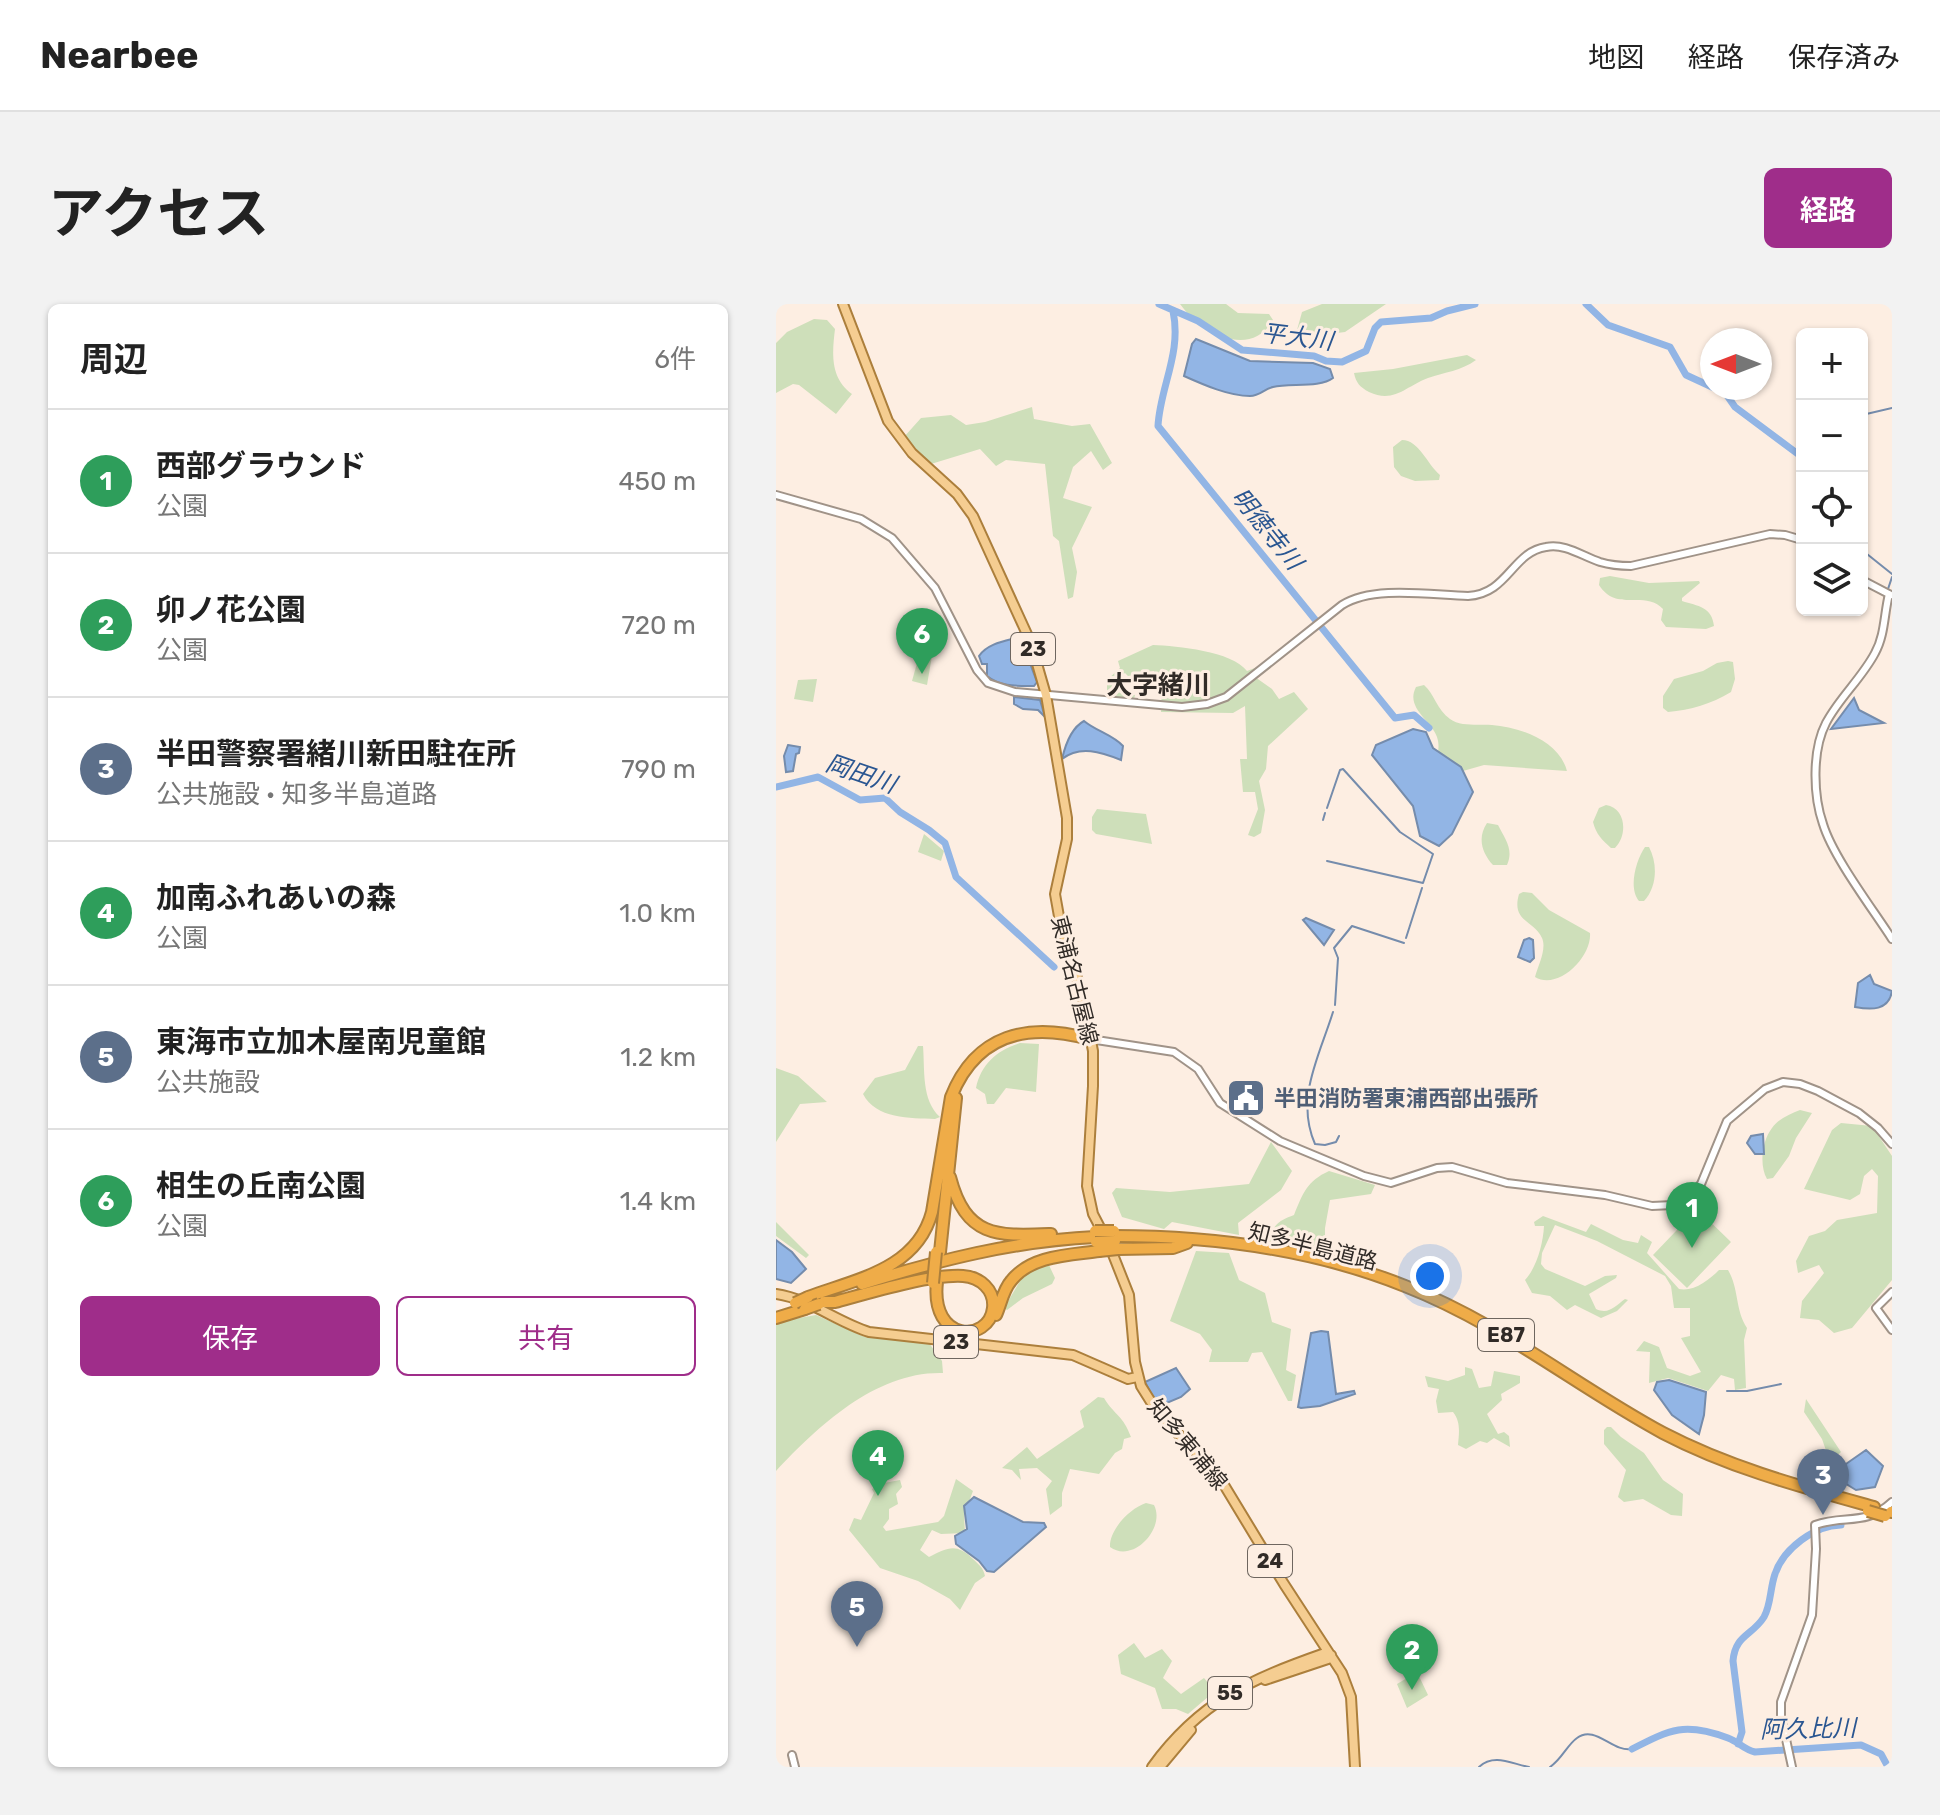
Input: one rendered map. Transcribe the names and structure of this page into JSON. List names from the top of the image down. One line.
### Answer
{"streets":{"highway":["知多半島道路","E87"],"main road":["23","東浦名古屋線","知多東浦線","24","55"]},"crossings":[["23","東浦名古屋線"],["23","知多東浦線"],["東浦名古屋線","知多東浦線"],["知多東浦線","55"]],"districts":["大字緒川"],"water":["平大川","明徳寺川","岡田川","阿久比川"],"places":{"public building":["半田消防署東浦西部出張所"]},"north":"left","page":{"header":"Nearbee","nav":["地図","経路","保存済み"],"title":"アクセス","buttons":["経路",["保存","共有"]],"heading":["周辺","6件"],"map_buttons":["+","−"],"list":[{"mark":"1","name":"西部グラウンド","note":"公園","value":"450 m"},{"mark":"2","name":"卯ノ花公園","note":"公園","value":"720 m"},{"mark":"3","name":"半田警察署緒川新田駐在所","note":"公共施設 · 知多半島道路","value":"790 m"},{"mark":"4","name":"加南ふれあいの森","note":"公園","value":"1.0 km"},{"mark":"5","name":"東海市立加木屋南児童館","note":"公共施設","value":"1.2 km"},{"mark":"6","name":"相生の丘南公園","note":"公園","value":"1.4 km"}],"pins":["6","1","4","3","5","2"]}}
